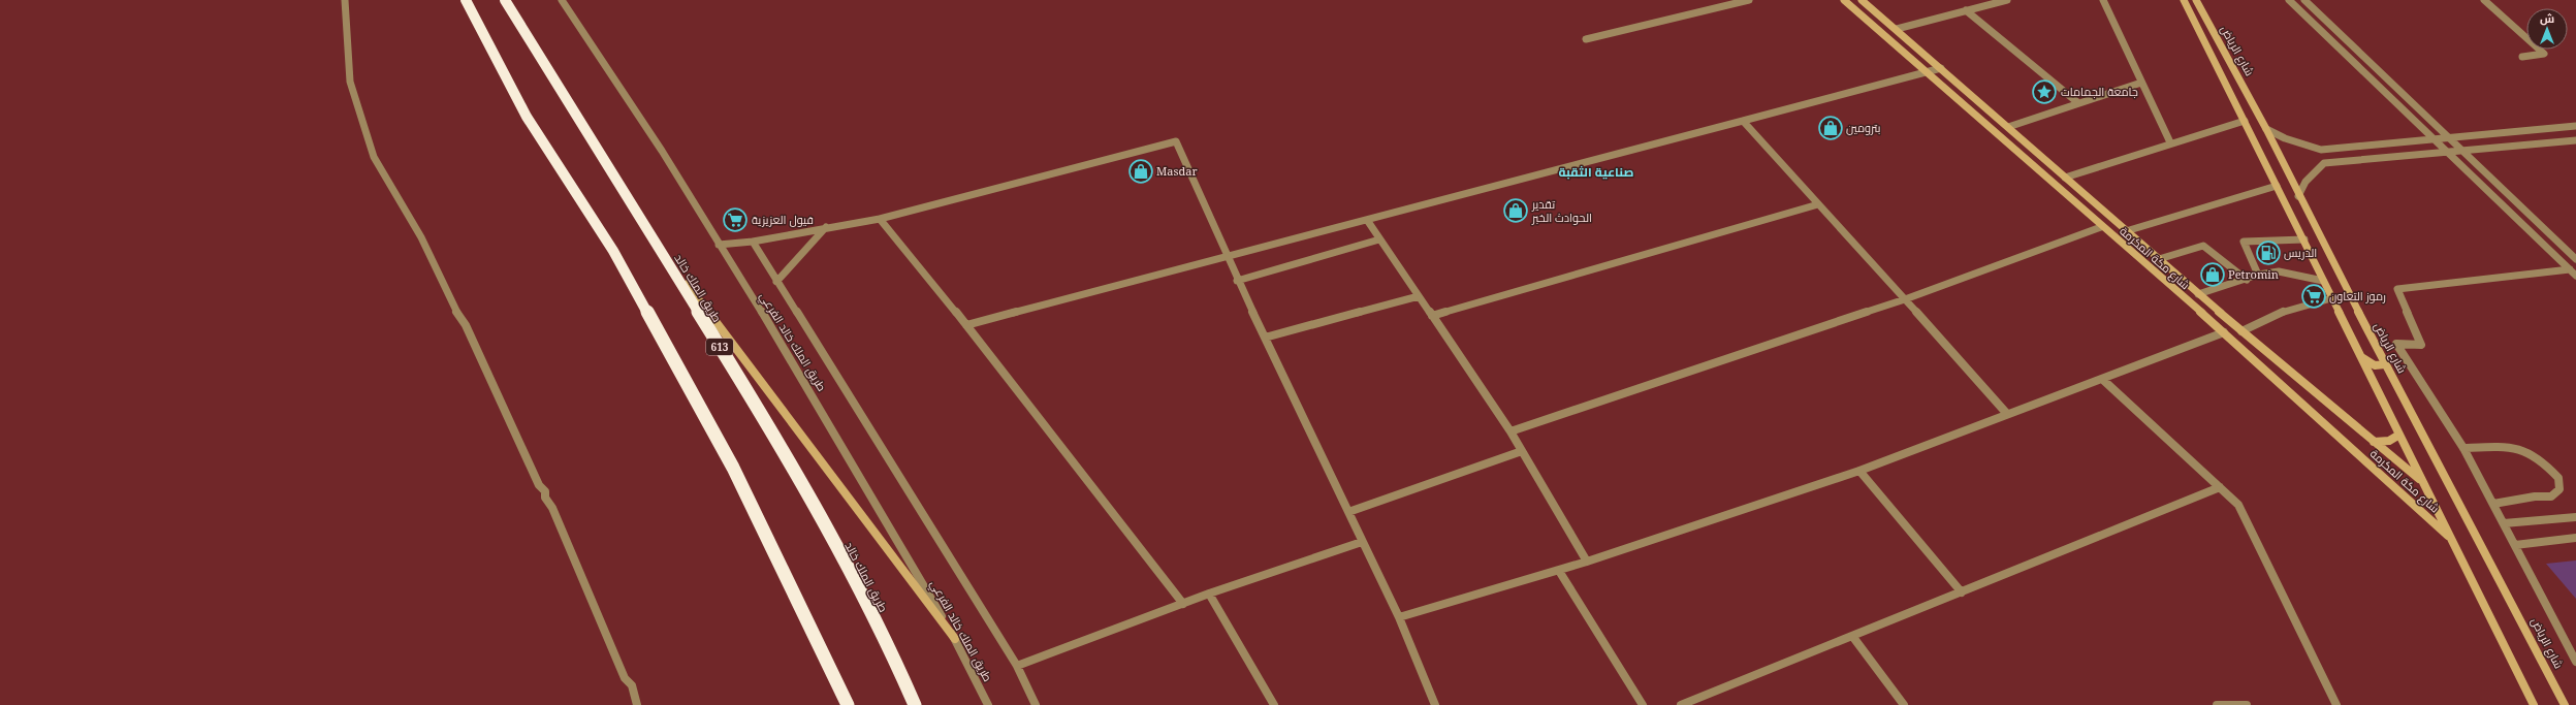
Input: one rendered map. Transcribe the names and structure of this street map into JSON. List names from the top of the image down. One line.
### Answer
{"streets":{"highway":["طريق الملك خالد","613"],"main road":["شارع الرياض","شارع مكة المكرمة"],"street":["طريق الملك خالد الفرعي"]},"crossings":[["شارع الرياض","شارع مكة المكرمة"]],"districts":["صناعية الثقبة"],"places":{"place":["جامعة الجمامات"],"shop":["بترومين","Masdar","تقدير الحوادث الخبر","Petromin"],"supermarket":["فيول العزيزية","رموز التعاون"],"fuel station":["الدريس"]},"north":"top"}
